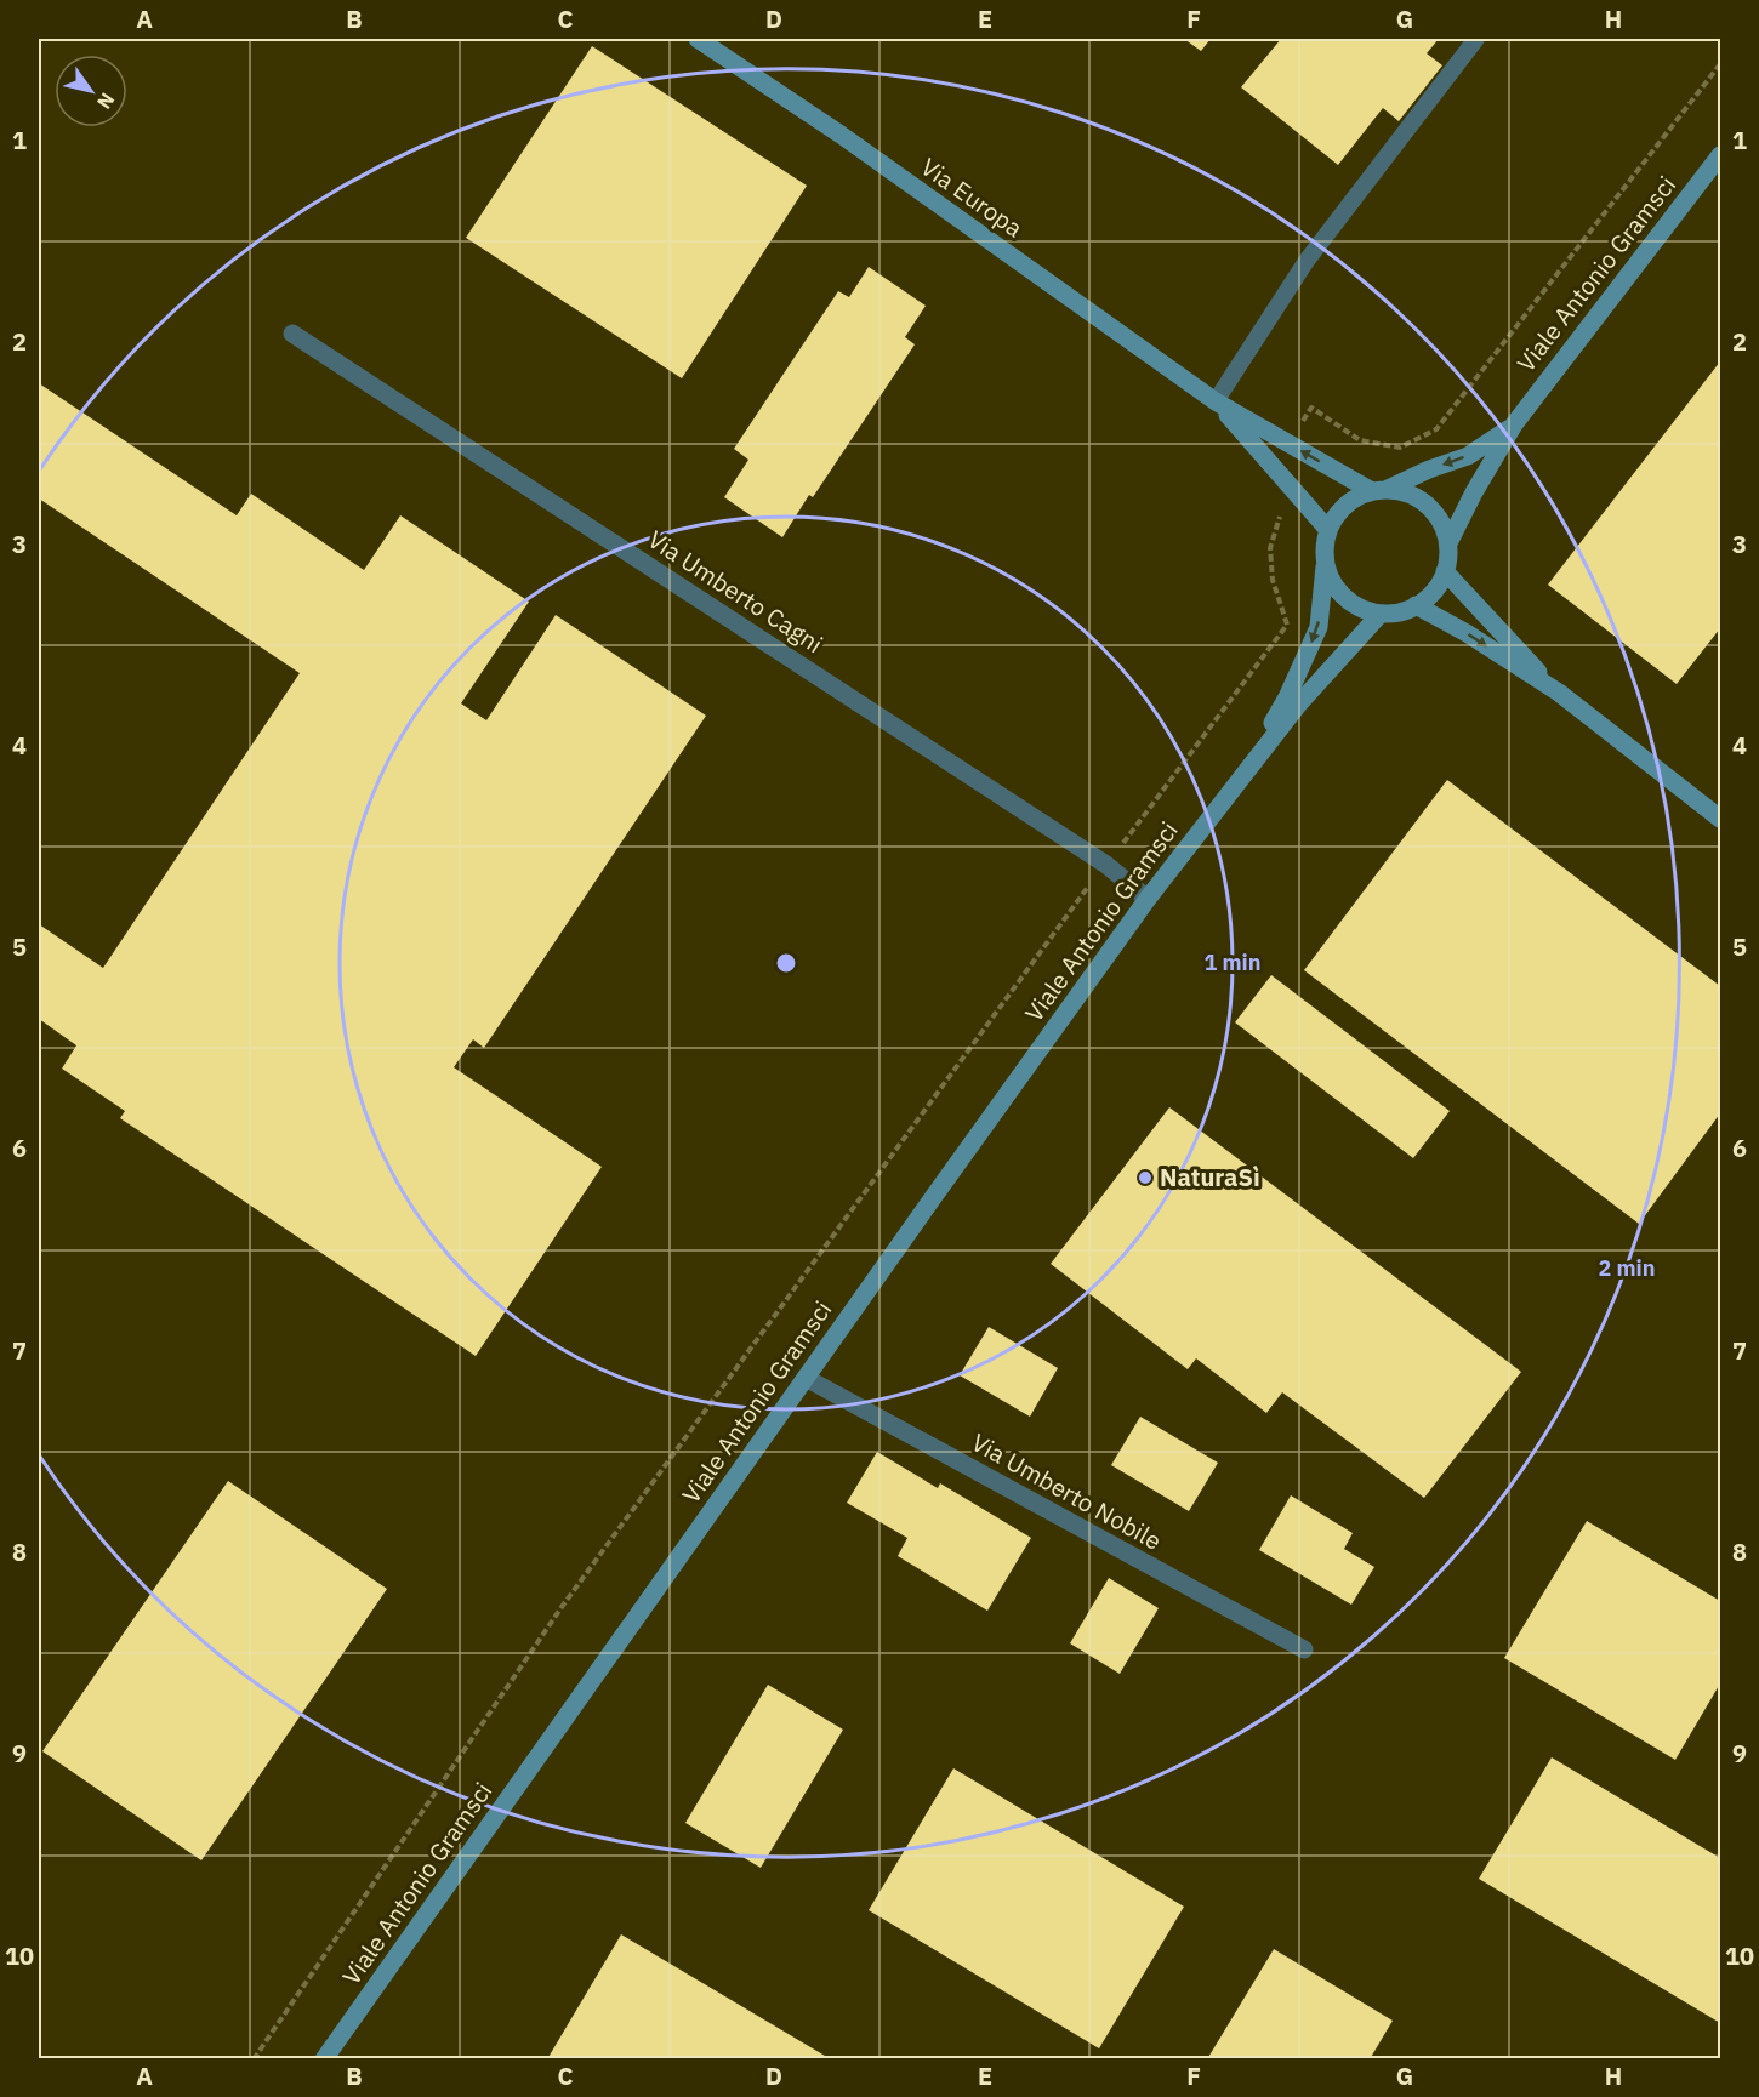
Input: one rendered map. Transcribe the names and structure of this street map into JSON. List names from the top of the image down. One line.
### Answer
{"streets":{"street":["Via Europa","Viale Antonio Gramsci","Via Umberto Cagni","Via Umberto Nobile"]},"crossings":[["Via Europa","Viale Antonio Gramsci"],["Viale Antonio Gramsci","Via Umberto Cagni"],["Viale Antonio Gramsci","Via Umberto Nobile"]],"places":["NaturaSì"],"north":"bottom right","grid":{"columns":["A","B","C","D","E","F","G","H"],"rows":["1","2","3","4","5","6","7","8","9","10"]},"rings":["1 min","2 min"]}
